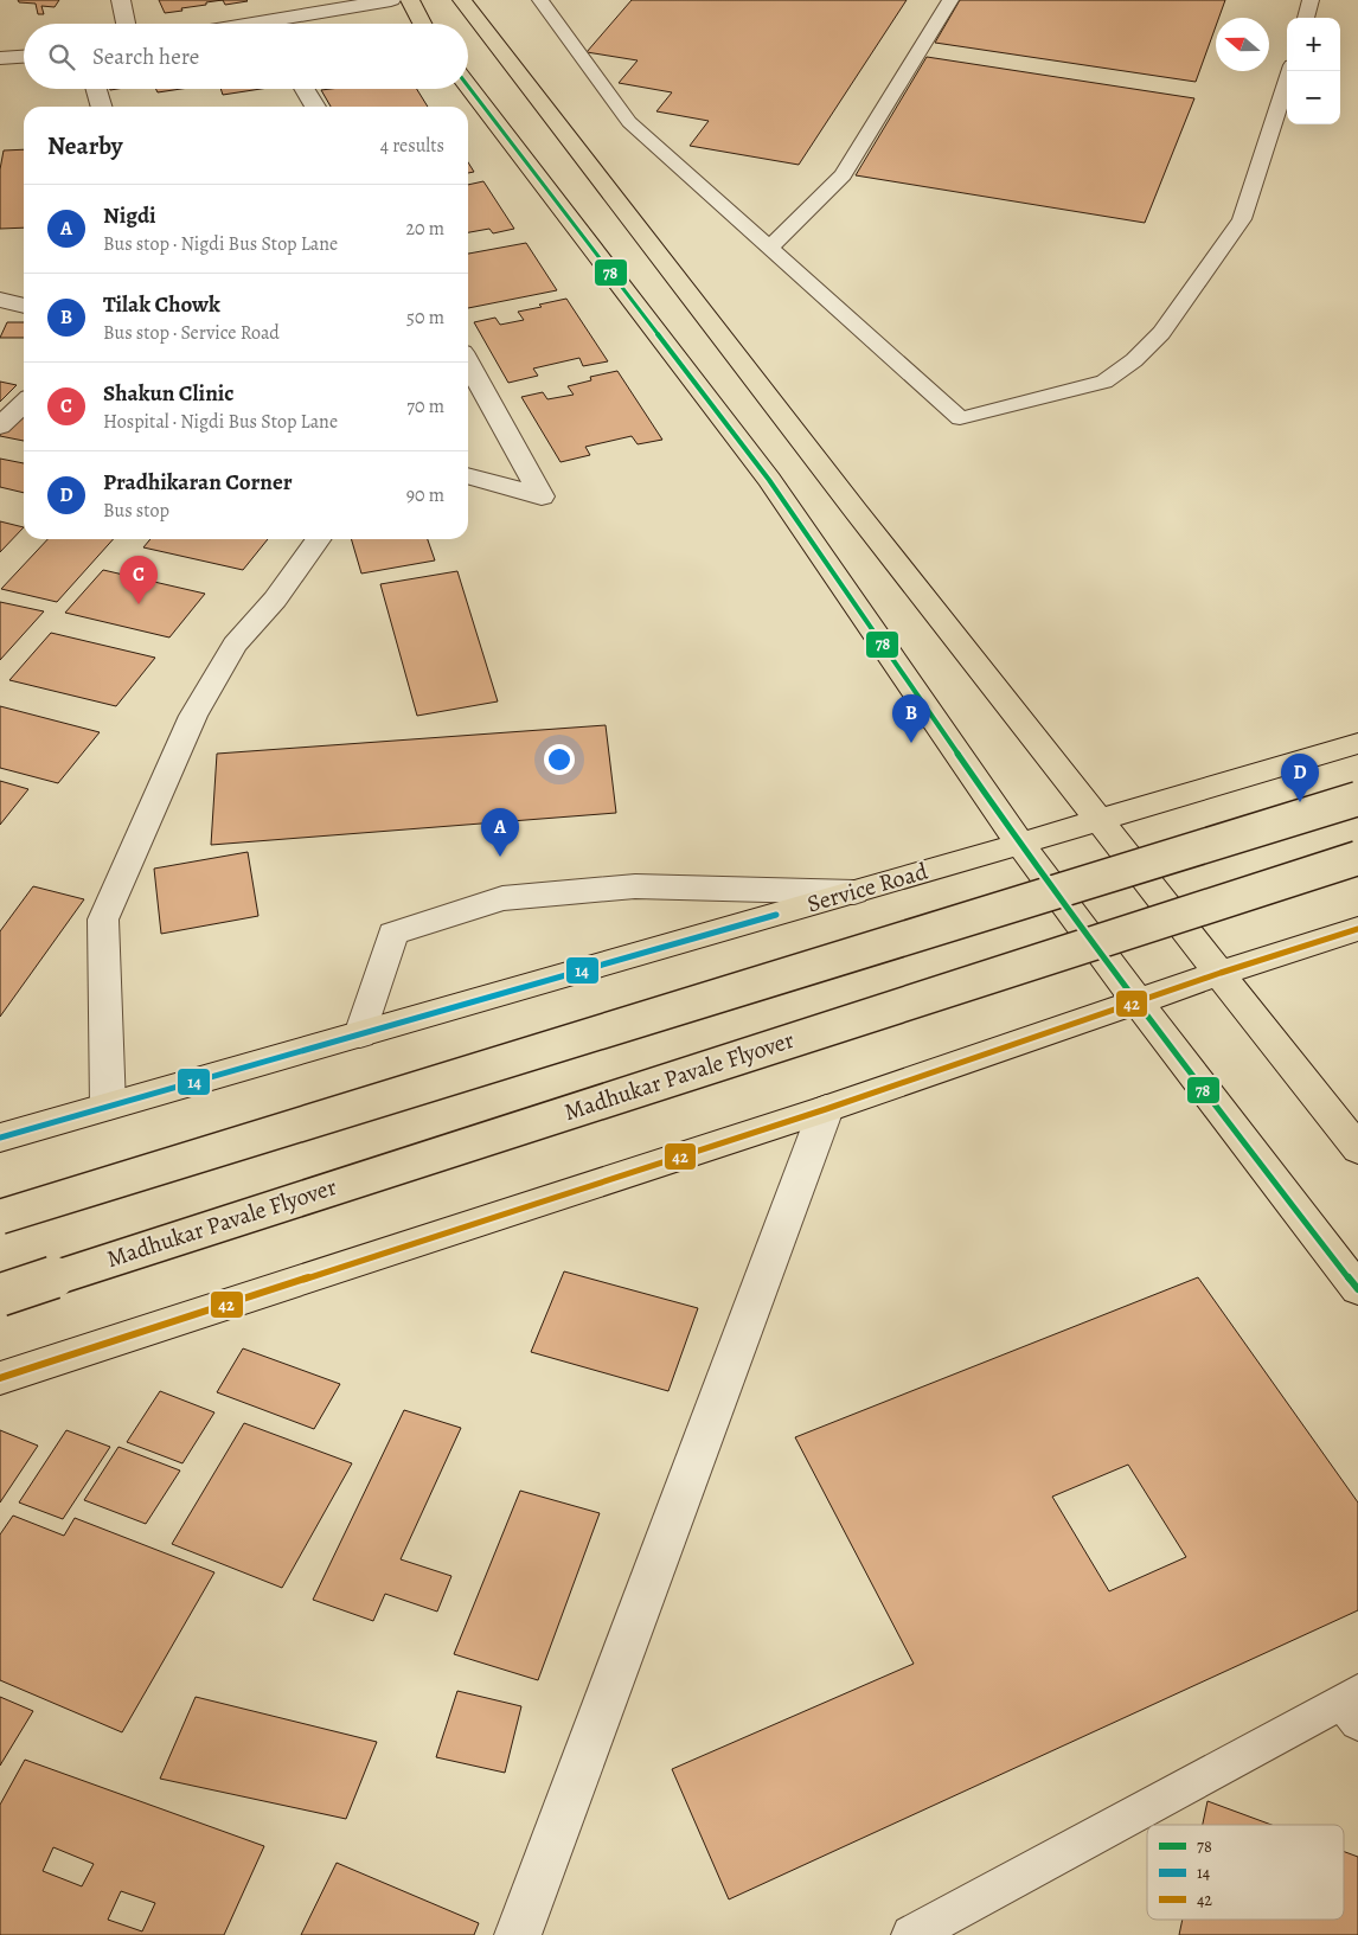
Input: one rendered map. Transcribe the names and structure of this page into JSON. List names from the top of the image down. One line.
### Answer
{"streets":{"main road":["Service Road","Madhukar Pavale Flyover"]},"lines":["transit line 78","transit line 14","transit line 42"],"legend":["78","14","42"],"north":"left","page":{"map_buttons":["+","−"],"search":"Search here","heading":["Nearby","4 results"],"list":[{"mark":"A","name":"Nigdi","note":"Bus stop · Nigdi Bus Stop Lane","value":"20 m"},{"mark":"B","name":"Tilak Chowk","note":"Bus stop · Service Road","value":"50 m"},{"mark":"C","name":"Shakun Clinic","note":"Hospital · Nigdi Bus Stop Lane","value":"70 m"},{"mark":"D","name":"Pradhikaran Corner","note":"Bus stop","value":"90 m"}],"pins":["C","B","D","A"]}}
